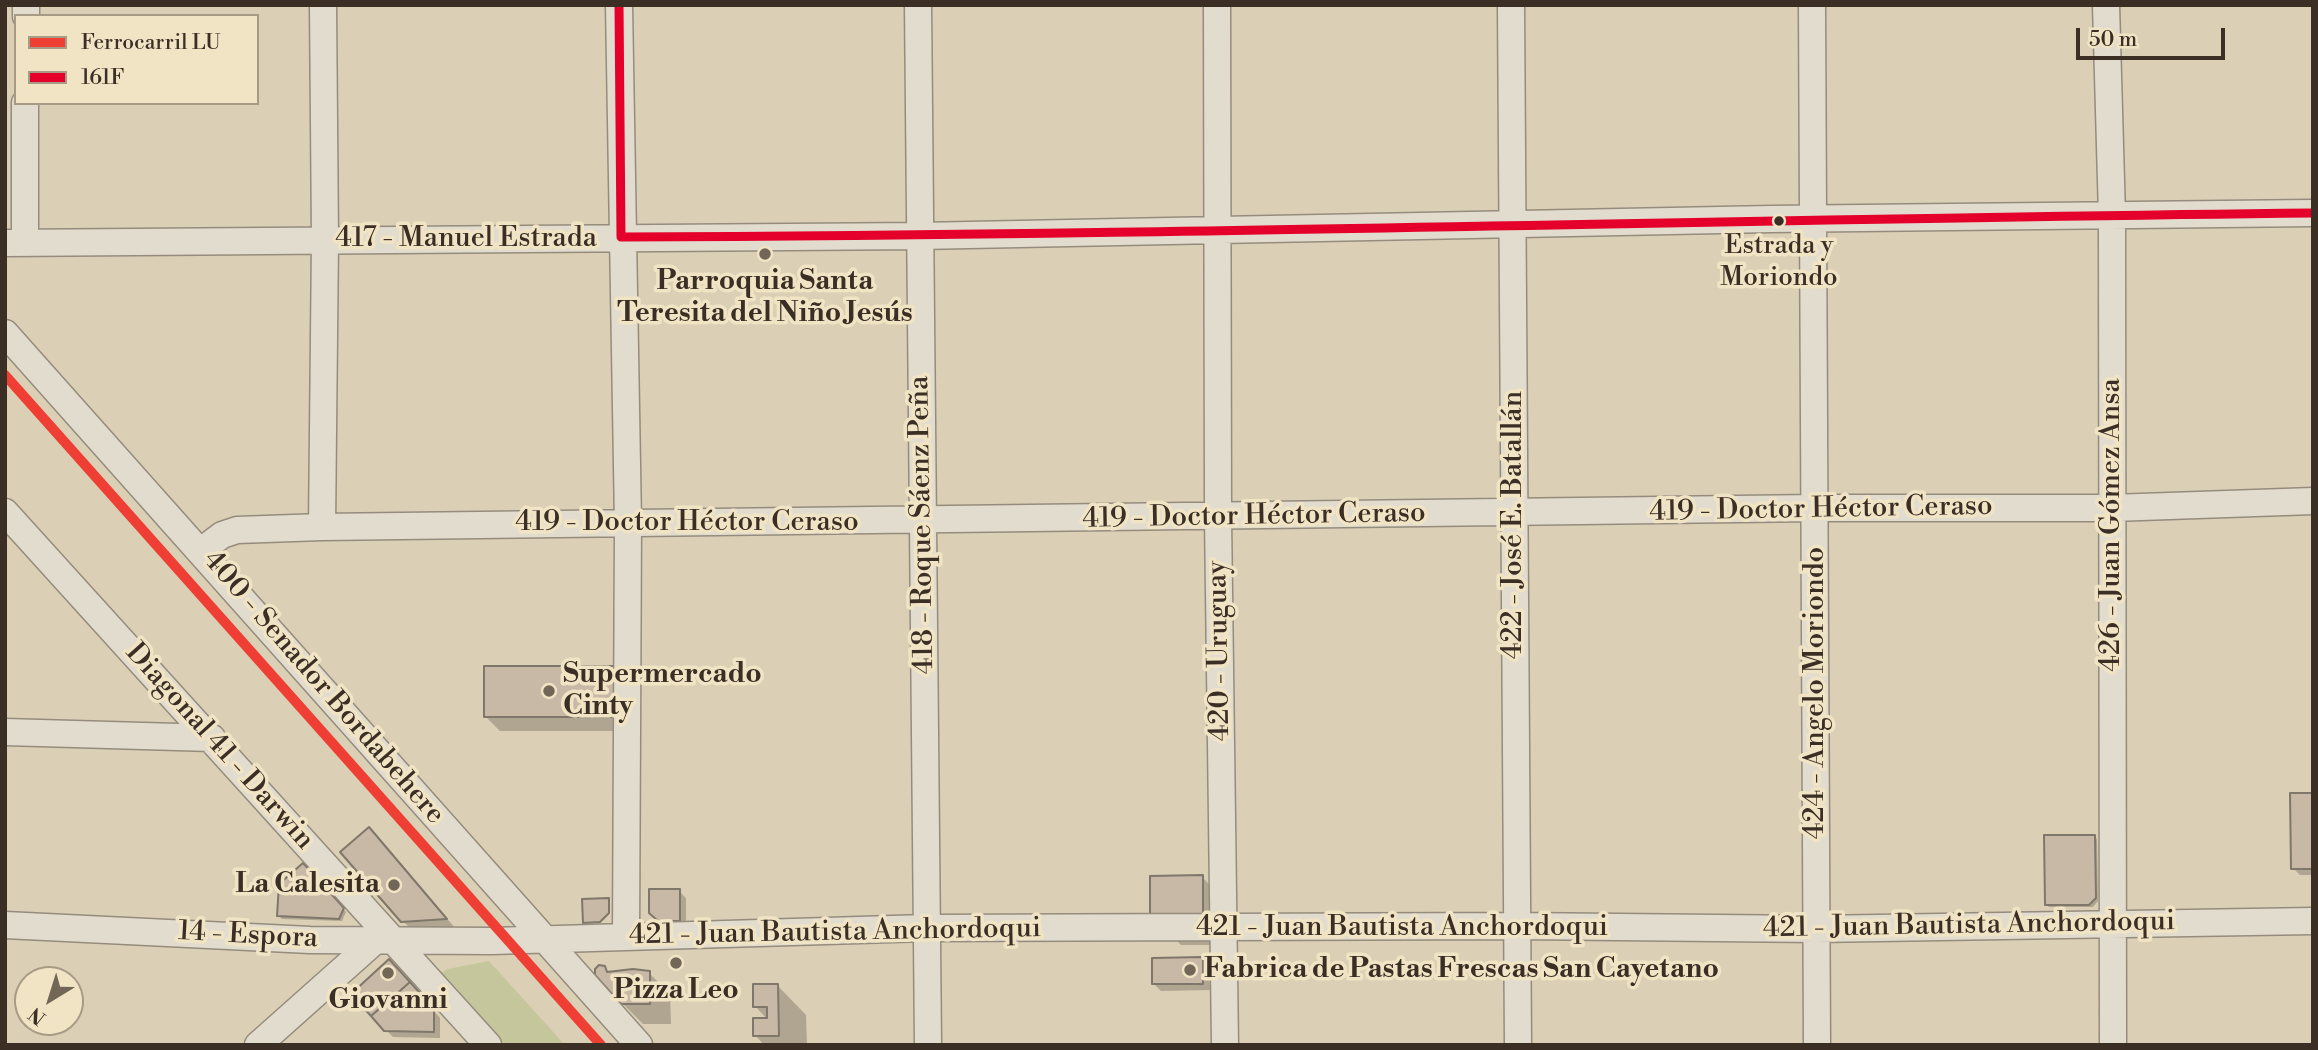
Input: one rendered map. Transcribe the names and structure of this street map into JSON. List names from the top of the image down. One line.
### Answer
{"streets":{"street":["417 - Manuel Estrada","419 - Doctor Héctor Ceraso","418 - Roque Sáenz Peña","422 - José E. Batallán","426 - Juan Gómez Ansa","420 - Uruguay","400 - Senador Bordabehere","424 - Angelo Moriondo","Diagonal 41 - Darwin","421 - Juan Bautista Anchordoqui","14 - Espora"]},"crossings":[["417 - Manuel Estrada","418 - Roque Sáenz Peña"],["417 - Manuel Estrada","422 - José E. Batallán"],["417 - Manuel Estrada","426 - Juan Gómez Ansa"],["417 - Manuel Estrada","420 - Uruguay"],["417 - Manuel Estrada","424 - Angelo Moriondo"],["419 - Doctor Héctor Ceraso","418 - Roque Sáenz Peña"],["419 - Doctor Héctor Ceraso","422 - José E. Batallán"],["419 - Doctor Héctor Ceraso","426 - Juan Gómez Ansa"],["419 - Doctor Héctor Ceraso","420 - Uruguay"],["419 - Doctor Héctor Ceraso","400 - Senador Bordabehere"],["419 - Doctor Héctor Ceraso","424 - Angelo Moriondo"],["418 - Roque Sáenz Peña","421 - Juan Bautista Anchordoqui"],["422 - José E. Batallán","421 - Juan Bautista Anchordoqui"],["426 - Juan Gómez Ansa","421 - Juan Bautista Anchordoqui"],["420 - Uruguay","421 - Juan Bautista Anchordoqui"],["400 - Senador Bordabehere","421 - Juan Bautista Anchordoqui"],["424 - Angelo Moriondo","421 - Juan Bautista Anchordoqui"],["Diagonal 41 - Darwin","14 - Espora"],["421 - Juan Bautista Anchordoqui","14 - Espora"]],"places":["Estrada y Moriondo","Parroquia Santa Teresita del Niño Jesús","Supermercado Cinty","La Calesita","Pizza Leo","Fabrica de Pastas Frescas San Cayetano","Giovanni"],"lines":["transit line 161F","rail line LU"],"legend":["Ferrocarril LU","161F"],"scale_bar":"50 m","north":"bottom left"}
